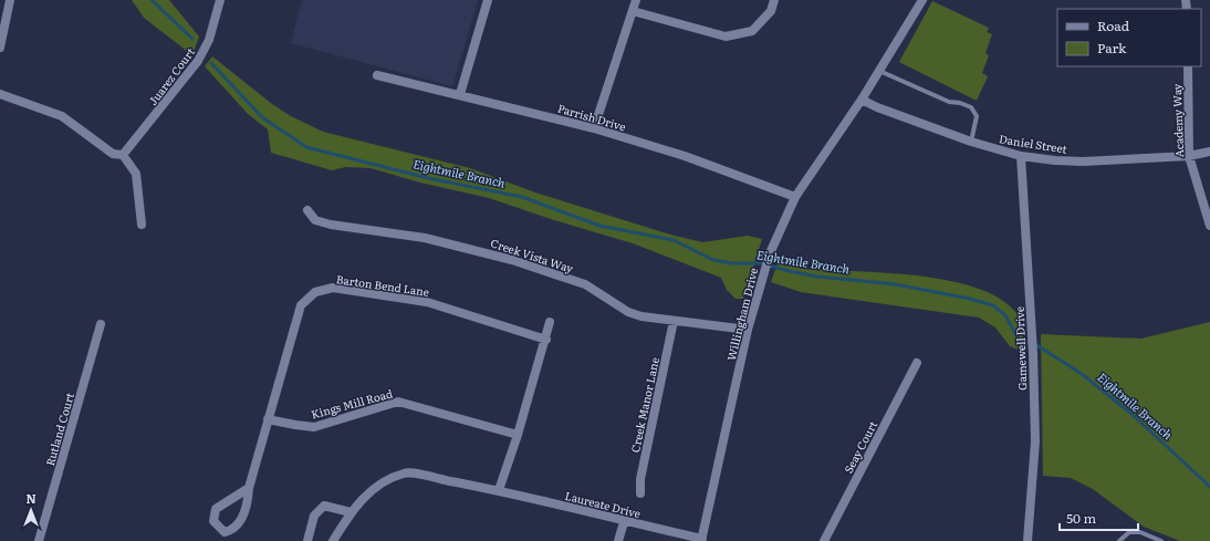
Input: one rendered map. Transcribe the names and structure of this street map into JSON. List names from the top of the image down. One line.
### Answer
{"streets":{"street":["Juarez Court","Parrish Drive","Academy Way","Daniel Street","Creek Vista Way","Barton Bend Lane","Willingham Drive","Gamewell Drive","Kings Mill Road","Creek Manor Lane","Rutland Court","Seay Court","Laureate Drive"]},"crossings":[["Parrish Drive","Willingham Drive"],["Academy Way","Daniel Street"],["Daniel Street","Willingham Drive"],["Daniel Street","Gamewell Drive"],["Creek Vista Way","Willingham Drive"],["Creek Vista Way","Creek Manor Lane"],["Barton Bend Lane","Kings Mill Road"],["Willingham Drive","Laureate Drive"]],"water":["Eightmile Branch"],"legend":["Road","Park"],"scale_bar":"50 m","north":"top"}
